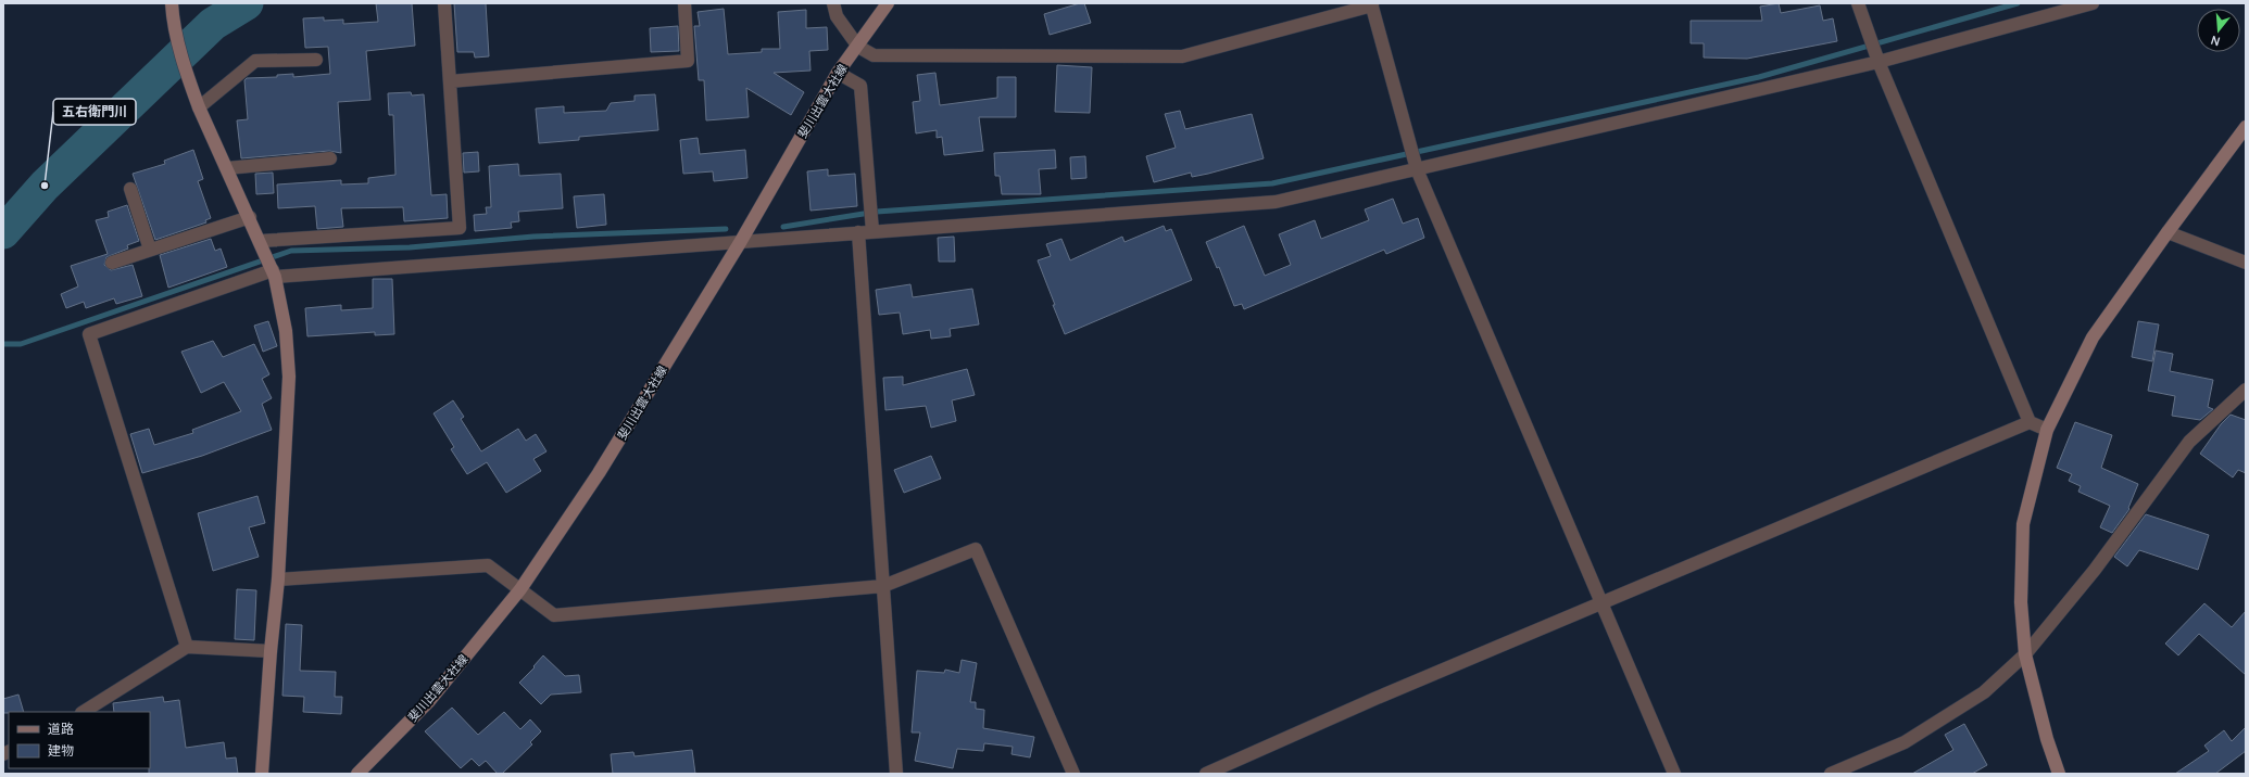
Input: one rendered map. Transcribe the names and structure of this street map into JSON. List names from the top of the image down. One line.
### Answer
{"streets":{"street":["斐川出雲大社線"]},"places":["五右衛門川"],"legend":["道路","建物"],"north":"bottom"}
